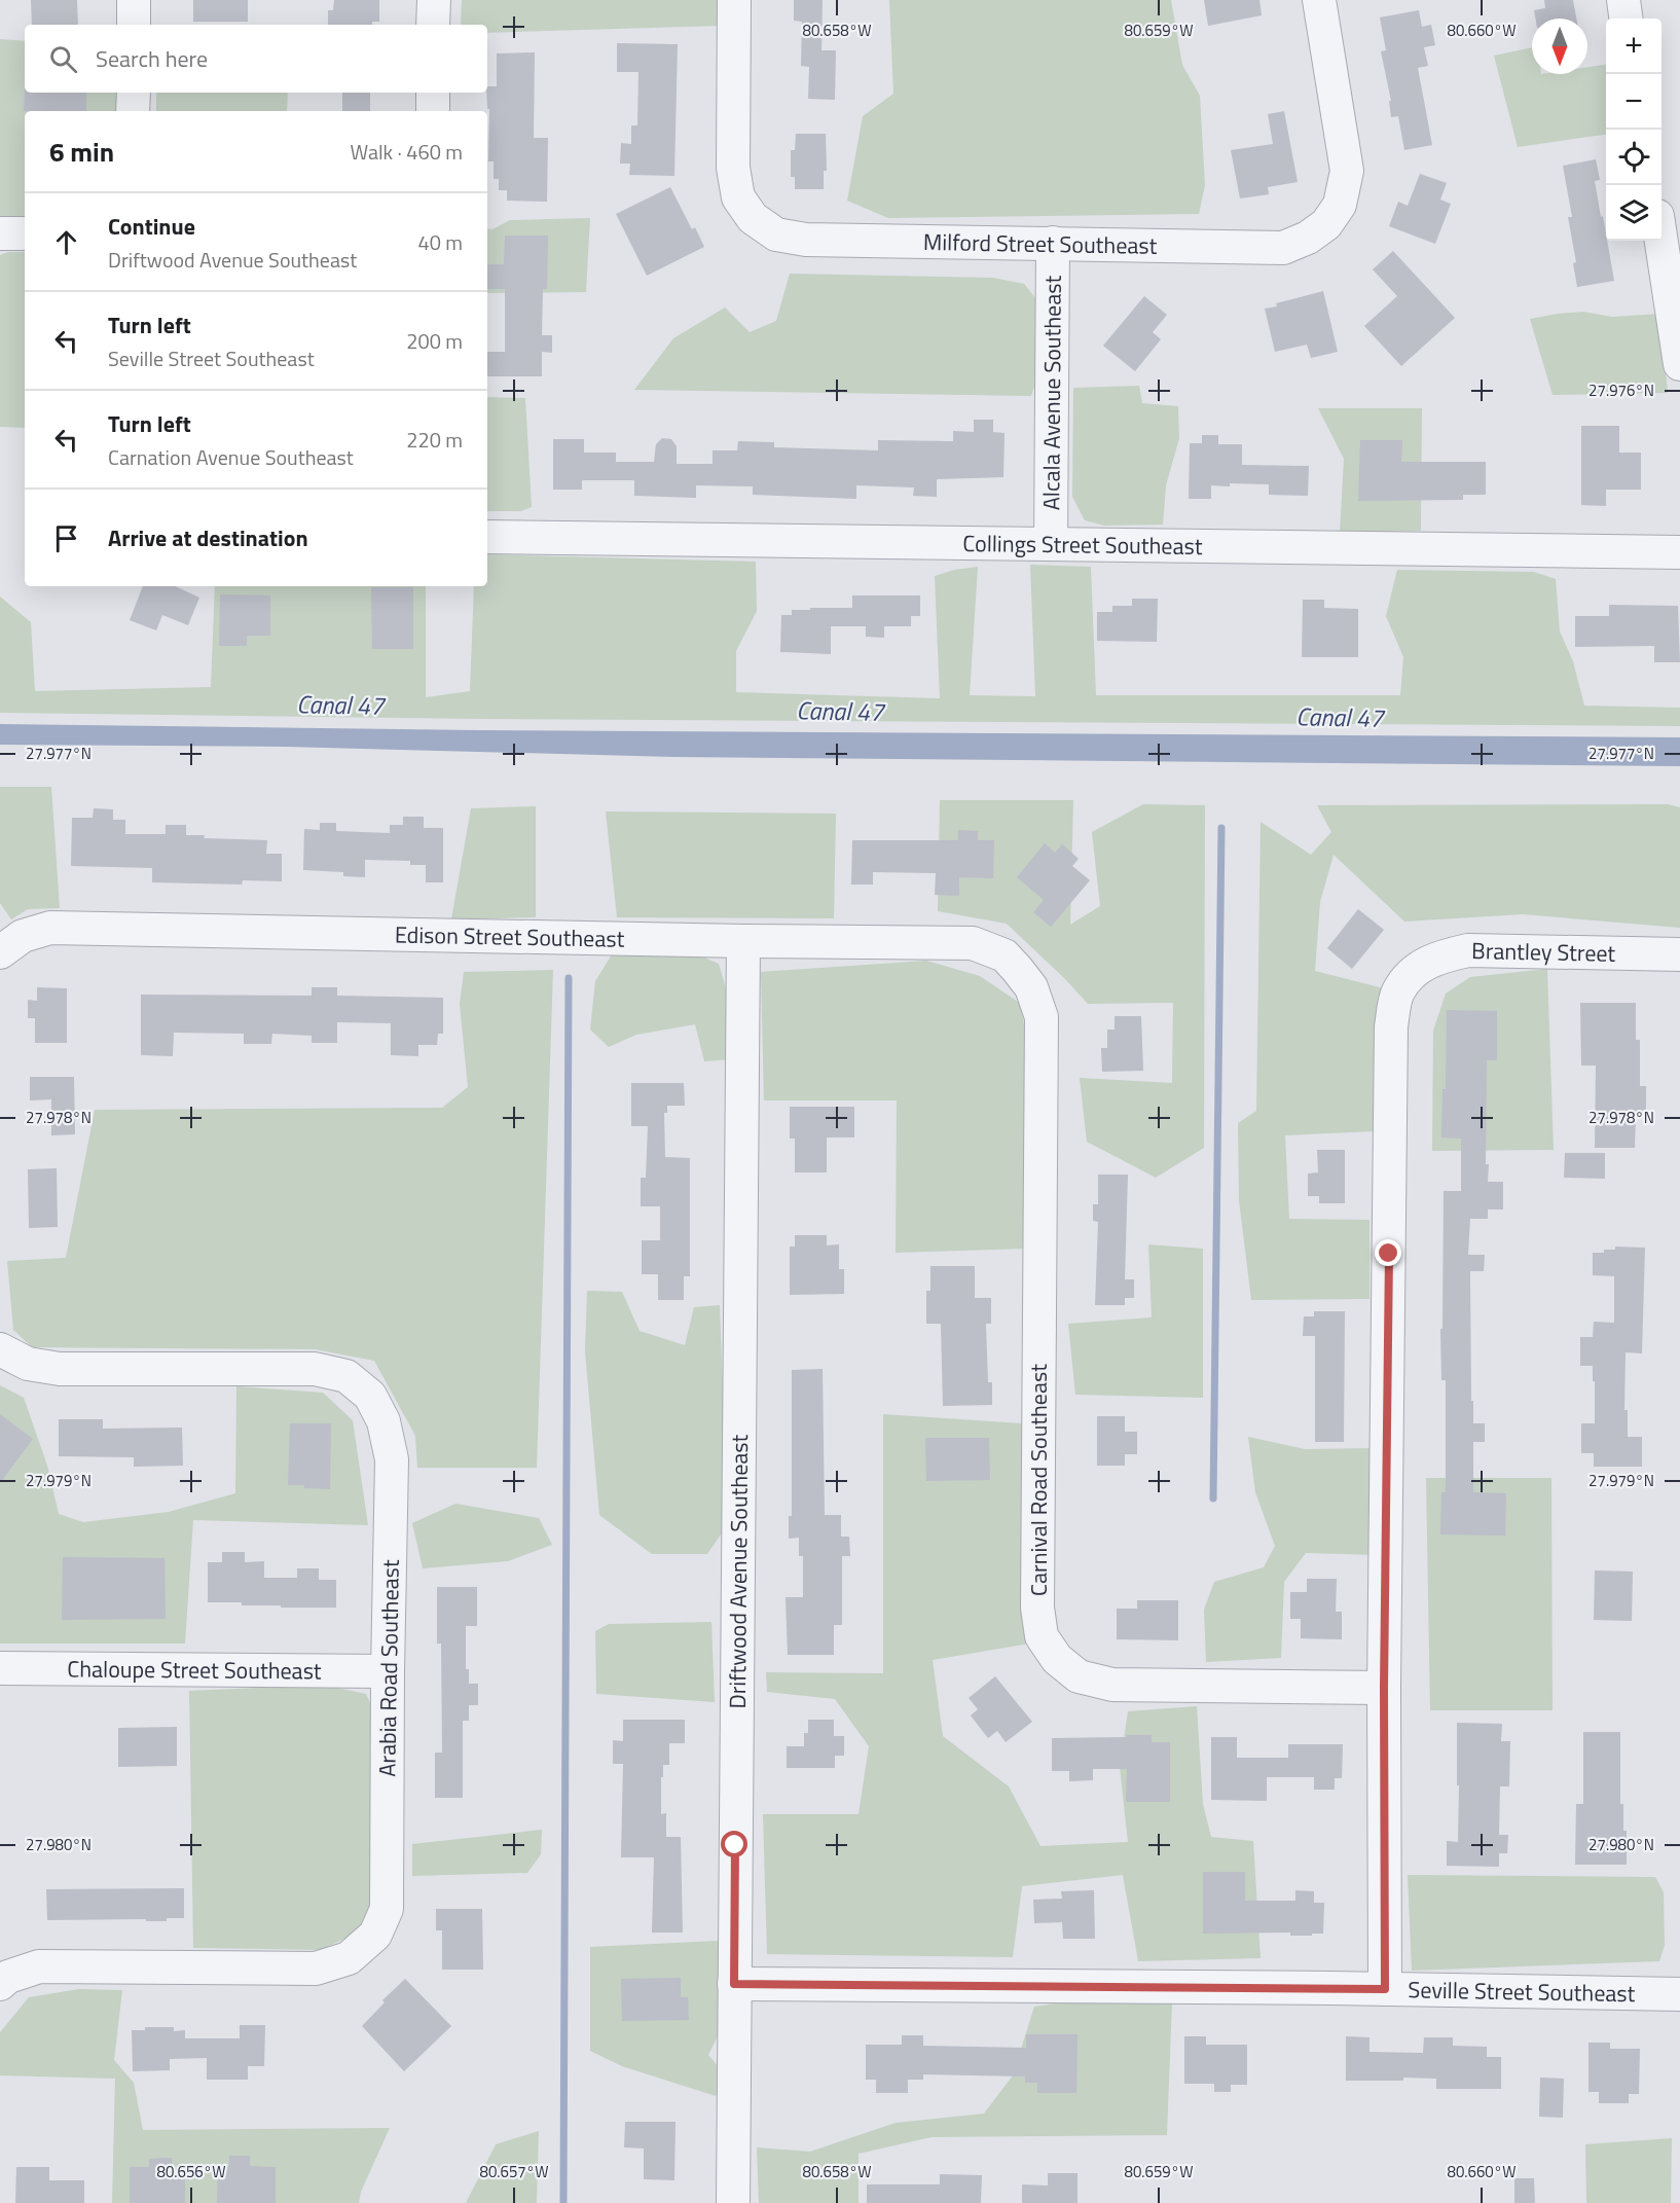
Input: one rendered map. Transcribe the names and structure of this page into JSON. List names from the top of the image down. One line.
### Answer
{"streets":{"street":["Milford Street Southeast","Alcala Avenue Southeast","Collings Street Southeast","Edison Street Southeast","Brantley Street","Carnival Road Southeast","Driftwood Avenue Southeast","Arabia Road Southeast","Chaloupe Street Southeast","Seville Street Southeast"]},"crossings":[["Milford Street Southeast","Alcala Avenue Southeast"],["Alcala Avenue Southeast","Collings Street Southeast"],["Edison Street Southeast","Carnival Road Southeast"],["Edison Street Southeast","Driftwood Avenue Southeast"],["Brantley Street","Carnival Road Southeast"],["Driftwood Avenue Southeast","Seville Street Southeast"],["Arabia Road Southeast","Chaloupe Street Southeast"]],"water":["Canal 47"],"north":"bottom","page":{"map_buttons":["+","−"],"search":"Search here","heading":["6 min","Walk · 460 m"],"list":[["Continue","Driftwood Avenue Southeast","40 m"],["Turn left","Seville Street Southeast","200 m"],["Turn left","Carnation Avenue Southeast","220 m"],"Arrive at destination"]},"coordinates":["80.658°W","80.659°W","80.660°W","27.976°N","27.977°N","27.978°N","27.979°N","27.980°N","80.656°W","80.657°W"]}
